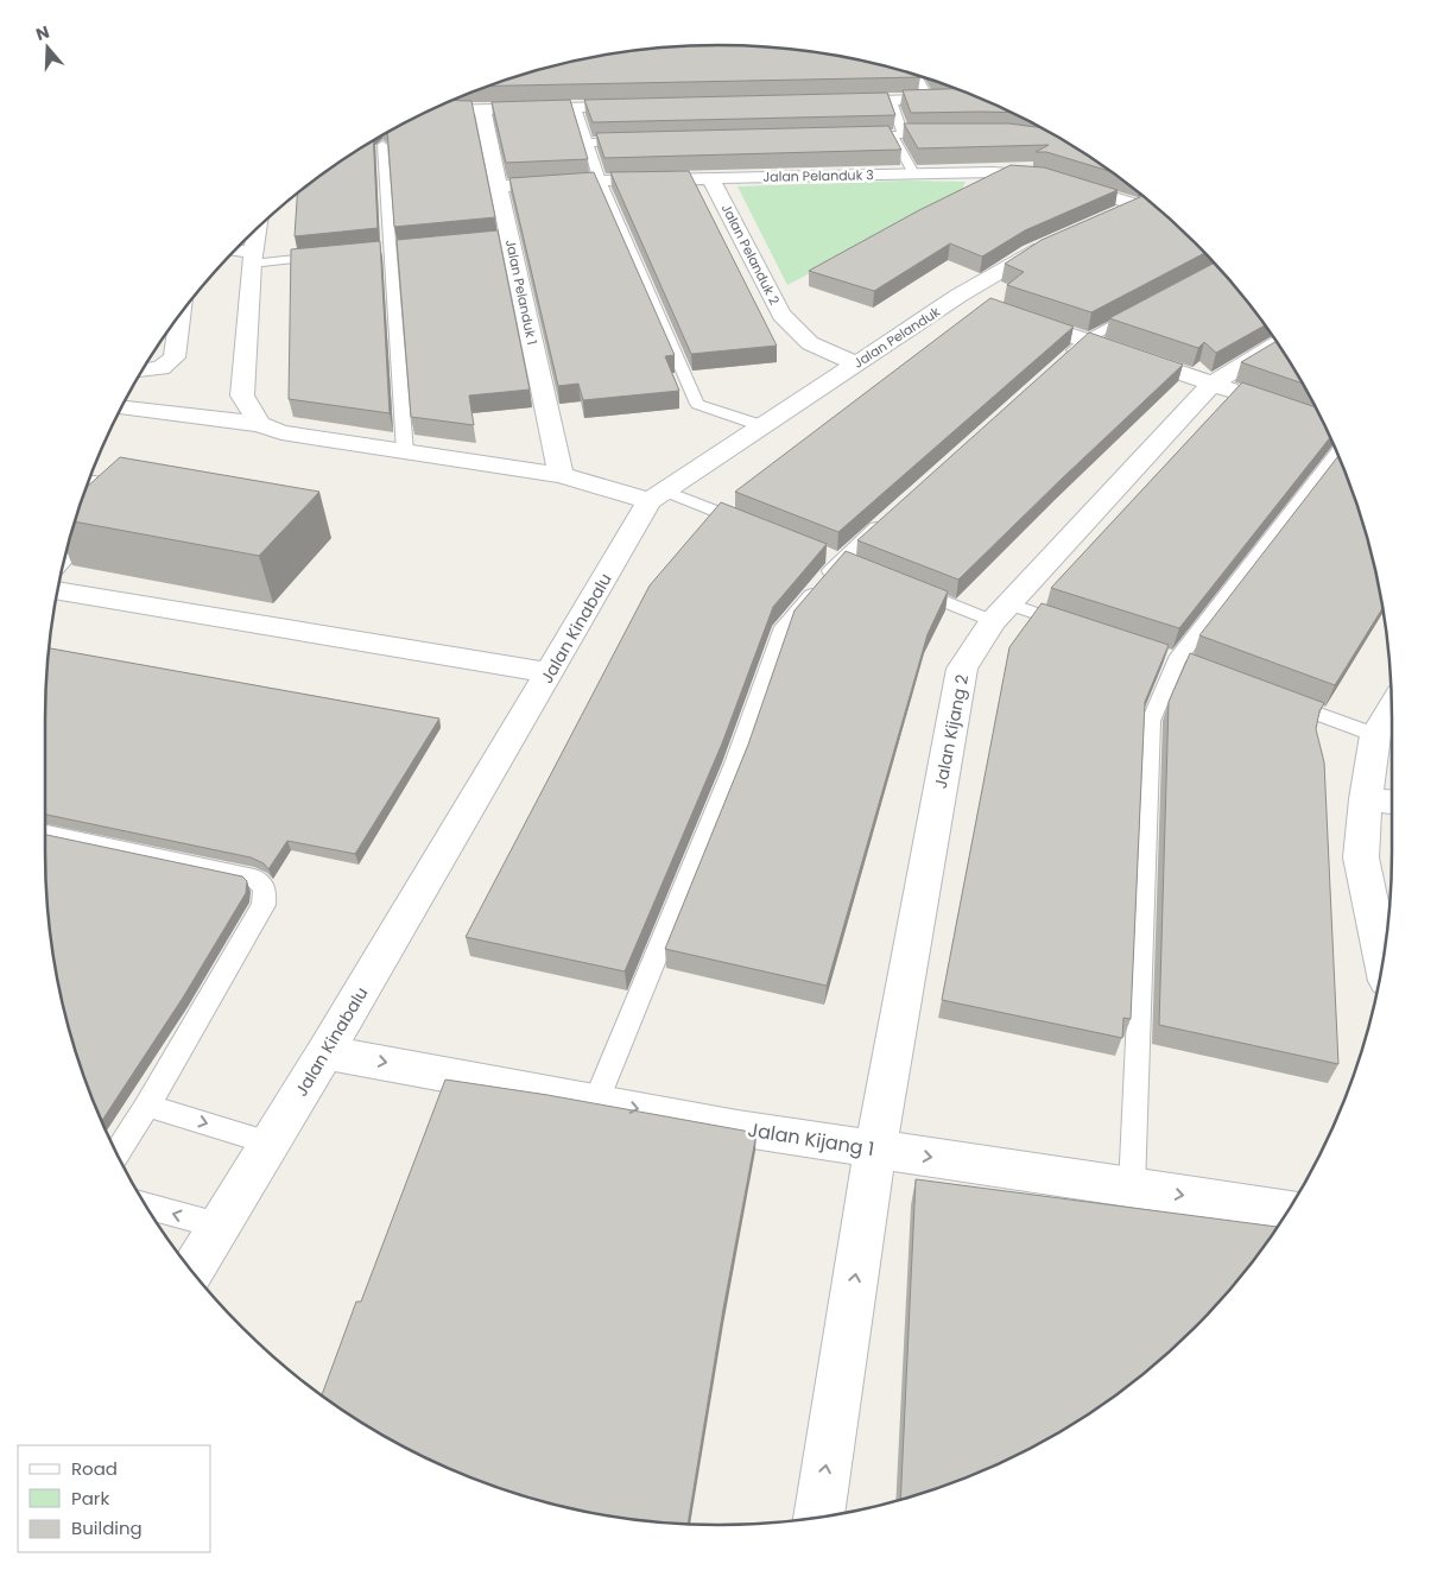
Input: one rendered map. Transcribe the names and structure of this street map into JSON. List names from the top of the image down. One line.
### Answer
{"streets":{"street":["Jalan Pelanduk 3","Jalan Pelanduk 2","Jalan Pelanduk 1","Jalan Pelanduk","Jalan Kinabalu","Jalan Kijang 2","Jalan Kijang 1"]},"crossings":[["Jalan Pelanduk 3","Jalan Pelanduk 2"],["Jalan Pelanduk 3","Jalan Pelanduk 1"],["Jalan Pelanduk 2","Jalan Pelanduk"],["Jalan Pelanduk","Jalan Kinabalu"],["Jalan Kinabalu","Jalan Kijang 1"],["Jalan Kijang 2","Jalan Kijang 1"]],"one_way":["Jalan Kijang 1"],"legend":["Road","Park","Building"],"north":"top"}
